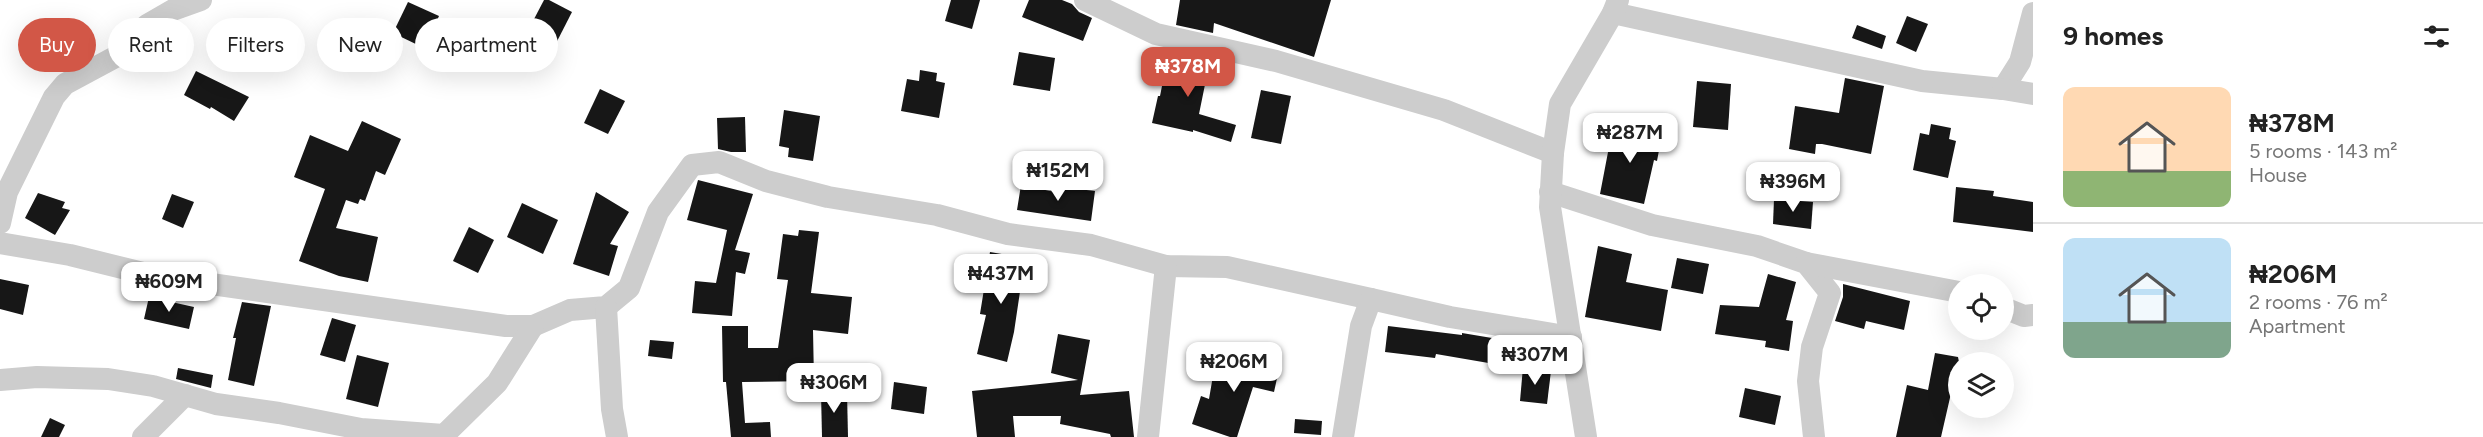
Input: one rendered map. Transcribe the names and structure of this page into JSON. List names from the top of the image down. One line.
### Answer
{"page":{"heading":"9 homes","chip":["Buy","Rent","Filters","New","Apartment"],"price":["₦378M","₦287M","₦152M","₦396M","₦437M","₦609M","₦307M","₦206M","₦306M"],"list":[{"name":"₦378M","note":"5 rooms · 143 m² · House"},{"name":"₦206M","note":"2 rooms · 76 m² · Apartment"}]}}
